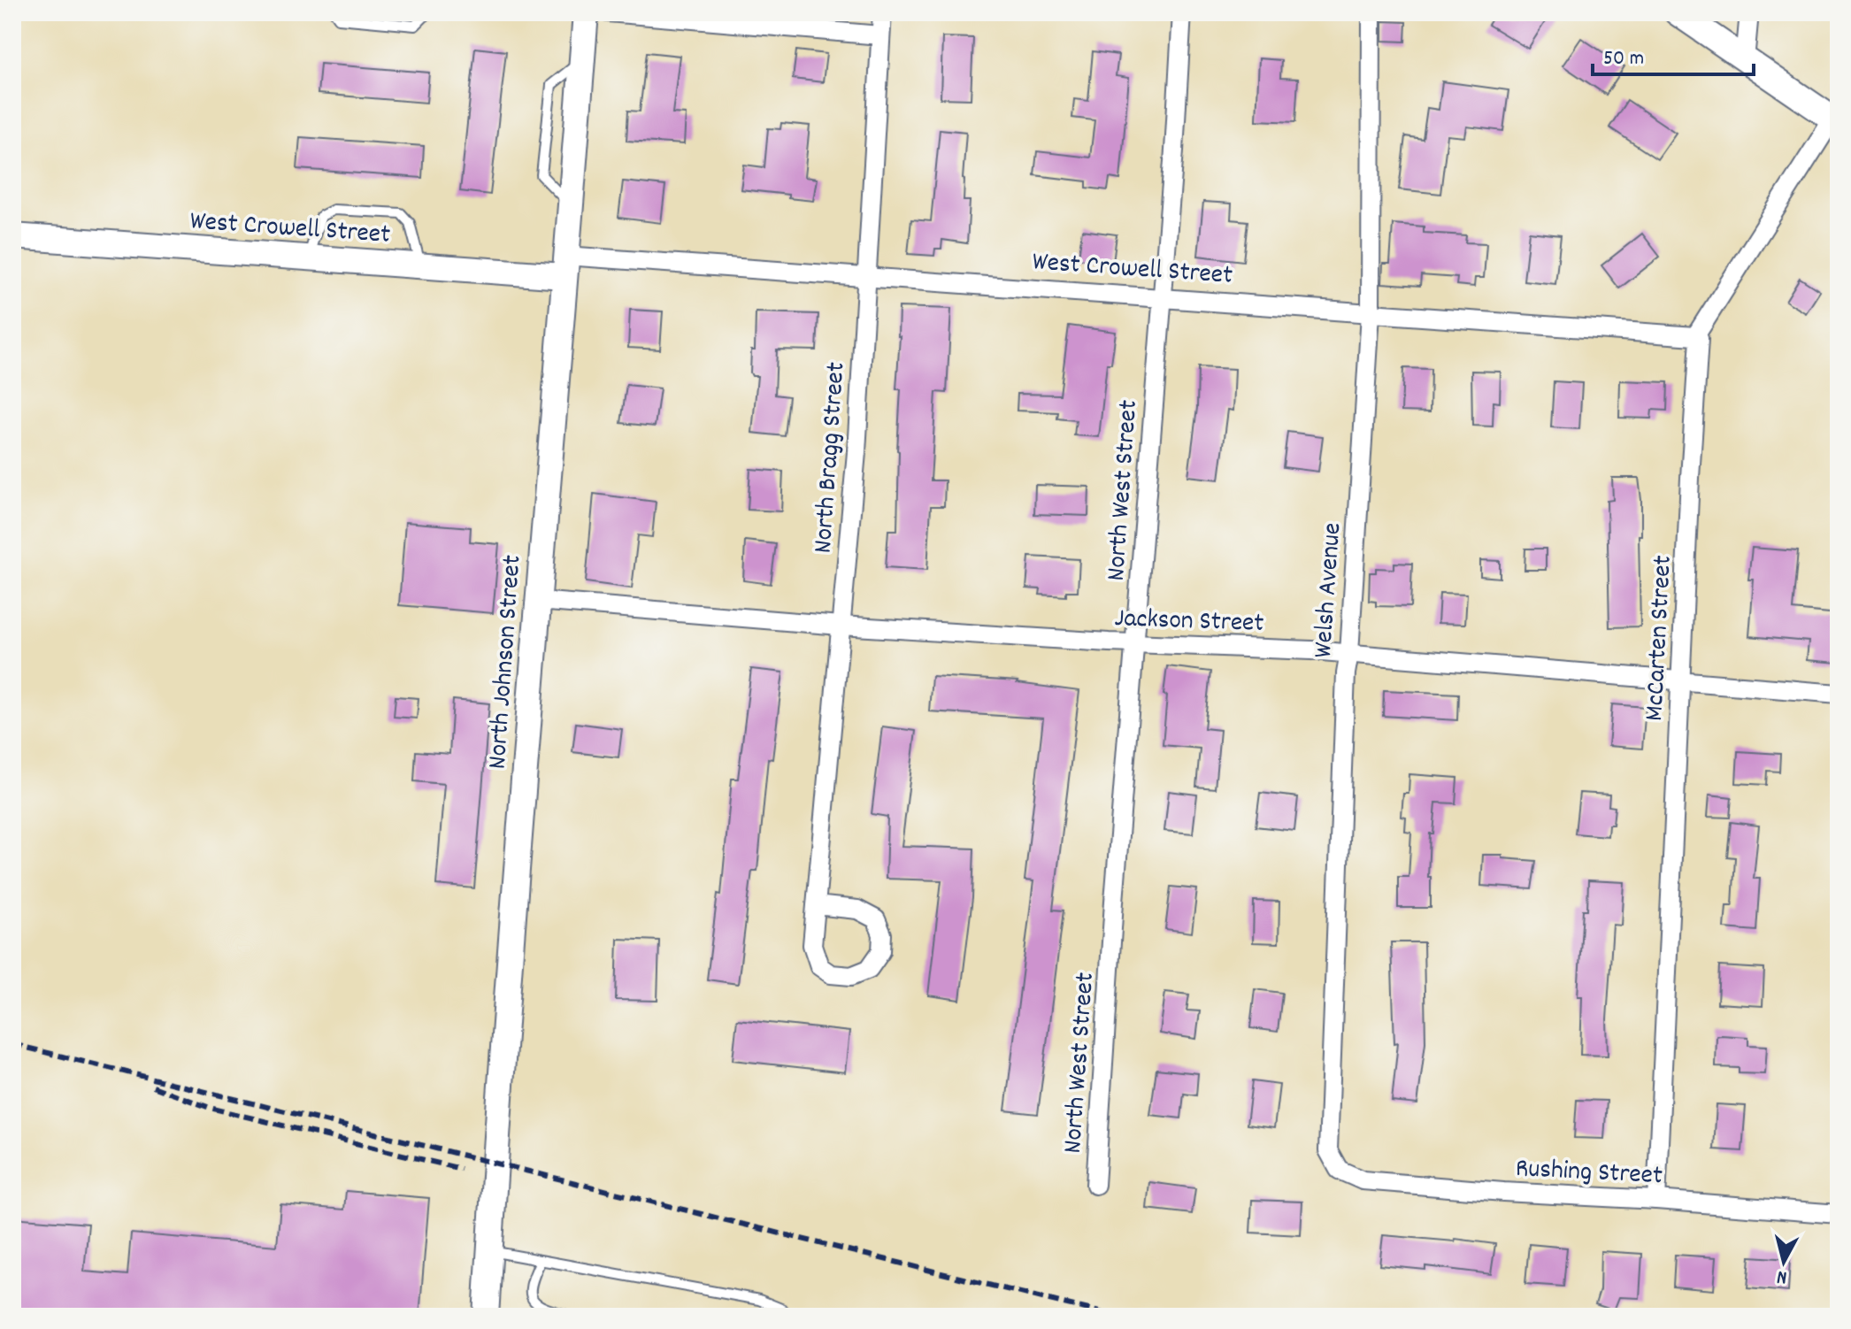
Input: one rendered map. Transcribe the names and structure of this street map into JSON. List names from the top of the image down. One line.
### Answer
{"streets":{"main road":["West Crowell Street","North Johnson Street"],"street":["North Bragg Street","North West Street","Welsh Avenue","Jackson Street","McCarten Street","Rushing Street"]},"crossings":[["West Crowell Street","North Bragg Street"],["West Crowell Street","North West Street"],["West Crowell Street","Welsh Avenue"],["West Crowell Street","McCarten Street"],["West Crowell Street","North Johnson Street"],["North Bragg Street","Jackson Street"],["North West Street","Jackson Street"],["Welsh Avenue","Jackson Street"],["Welsh Avenue","Rushing Street"],["Jackson Street","McCarten Street"],["Jackson Street","North Johnson Street"],["McCarten Street","Rushing Street"]],"scale_bar":"50 m","north":"bottom"}
